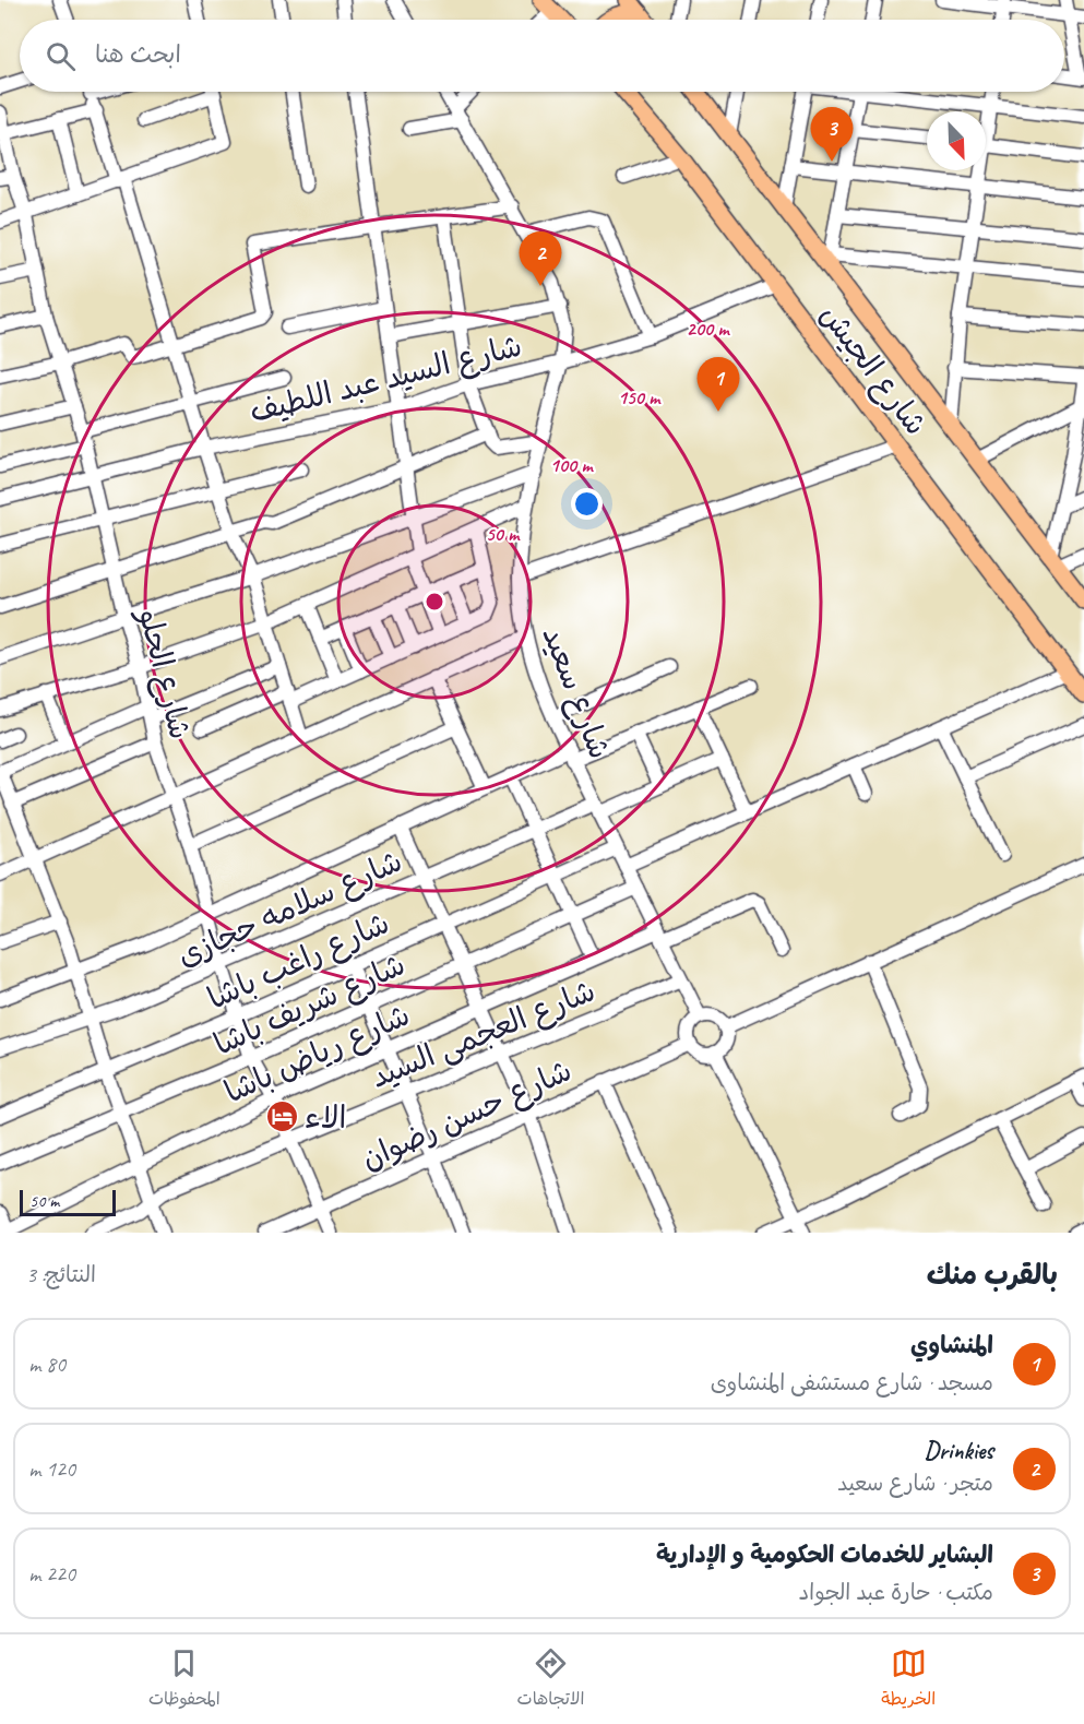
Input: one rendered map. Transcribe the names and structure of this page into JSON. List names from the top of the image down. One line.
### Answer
{"streets":{"main road":["شارع الجيش"],"street":["شارع السيد عبد اللطيف","شارع الحلو","شارع سعيد","شارع سلامه حجازى","شارع راغب باشا","شارع شريف باشا","شارع العجمى السيد","شارع رياض باشا","شارع حسن رضوان"]},"crossings":[["شارع الجيش","شارع السيد عبد اللطيف"],["شارع السيد عبد اللطيف","شارع الحلو"],["شارع السيد عبد اللطيف","شارع سعيد"],["شارع الحلو","شارع سلامه حجازى"],["شارع الحلو","شارع راغب باشا"],["شارع الحلو","شارع شريف باشا"],["شارع الحلو","شارع العجمى السيد"],["شارع الحلو","شارع رياض باشا"],["شارع الحلو","شارع حسن رضوان"],["شارع سعيد","شارع سلامه حجازى"],["شارع سعيد","شارع راغب باشا"],["شارع سعيد","شارع شريف باشا"],["شارع سعيد","شارع العجمى السيد"],["شارع سعيد","شارع رياض باشا"],["شارع سعيد","شارع حسن رضوان"]],"places":{"hotel":["الاء"]},"scale_bar":"50 m","north":"bottom right","page":{"search":"ابحث هنا","pins":["3","2","1"],"scale":"50 m","heading":["بالقرب منك","النتائج: 3"],"list":[{"mark":"1","name":"المنشاوي","note":"مسجد · شارع مستشفى المنشاوى","value":"80 m"},{"mark":"2","name":"Drinkies","note":"متجر · شارع سعيد","value":"120 m"},{"mark":"3","name":"البشاير للخدمات الحكومية و الإدارية","note":"مكتب · حارة عبد الجواد","value":"220 m"}],"nav":["الخريطة","الاتجاهات","المحفوظات"]},"rings":["200 m","150 m","100 m","50 m"]}
